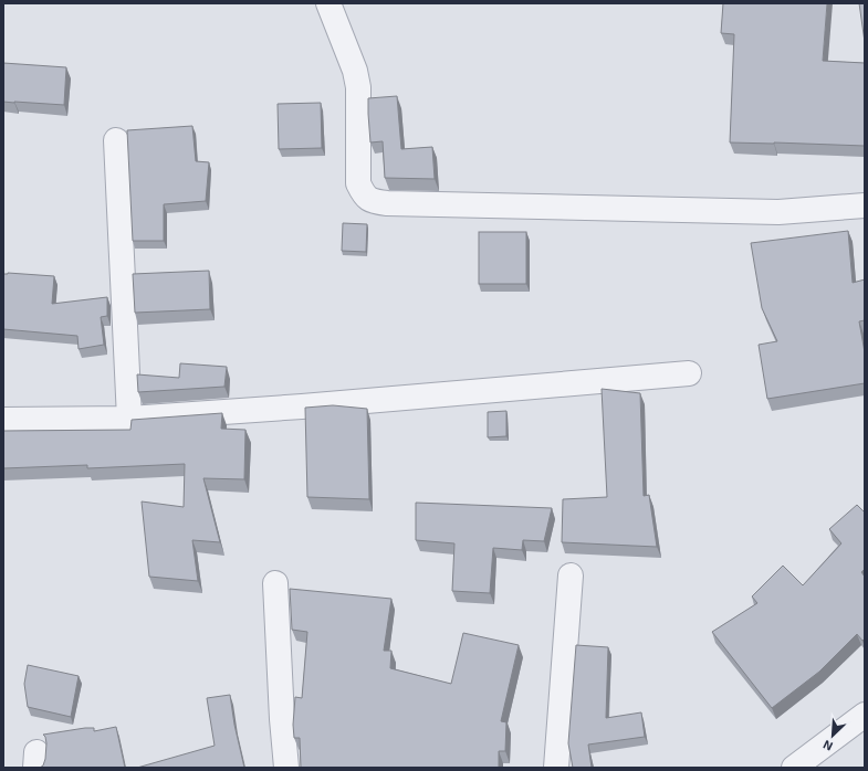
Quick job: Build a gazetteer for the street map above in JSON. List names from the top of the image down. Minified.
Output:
{"north":"bottom left"}
